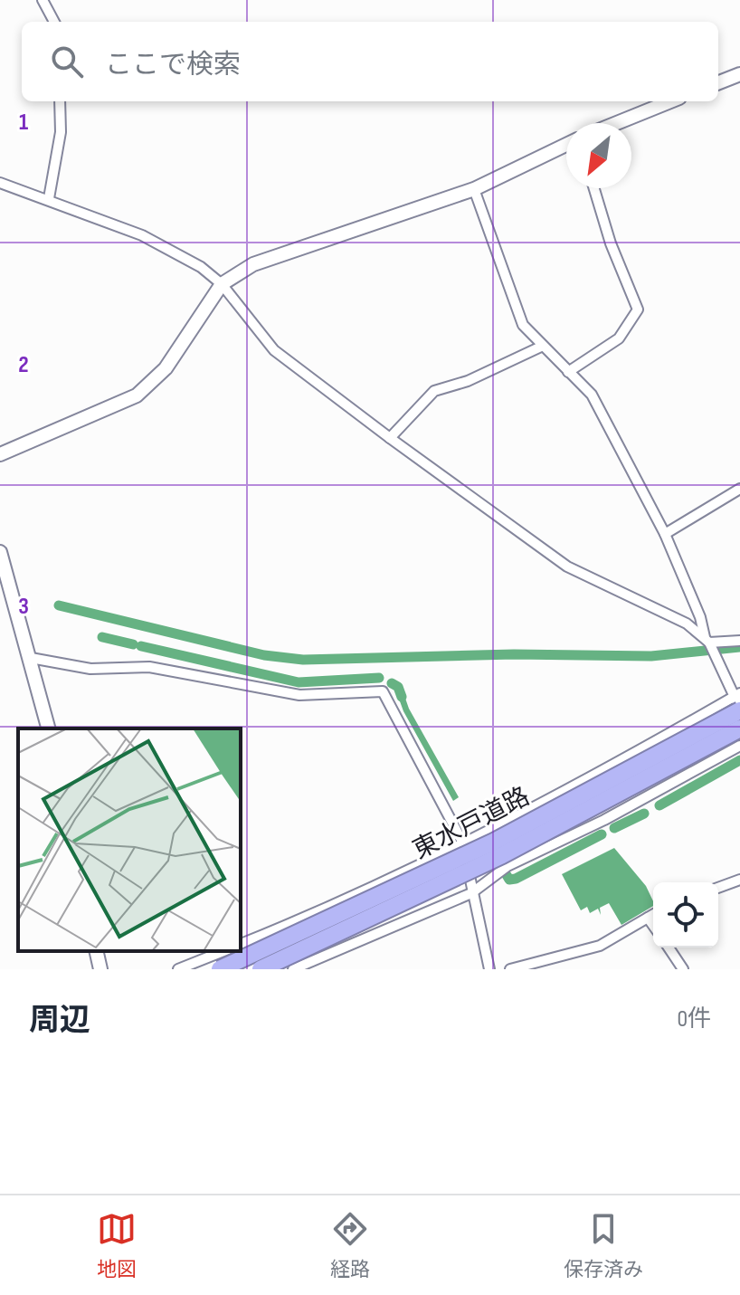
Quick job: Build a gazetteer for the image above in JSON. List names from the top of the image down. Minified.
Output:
{"streets":{"highway":["東水戸道路"]},"north":"bottom left","page":{"search":"ここで検索","heading":["周辺","0件"],"nav":["地図","経路","保存済み"]},"grid":{"rows":["1","2","3"]}}
